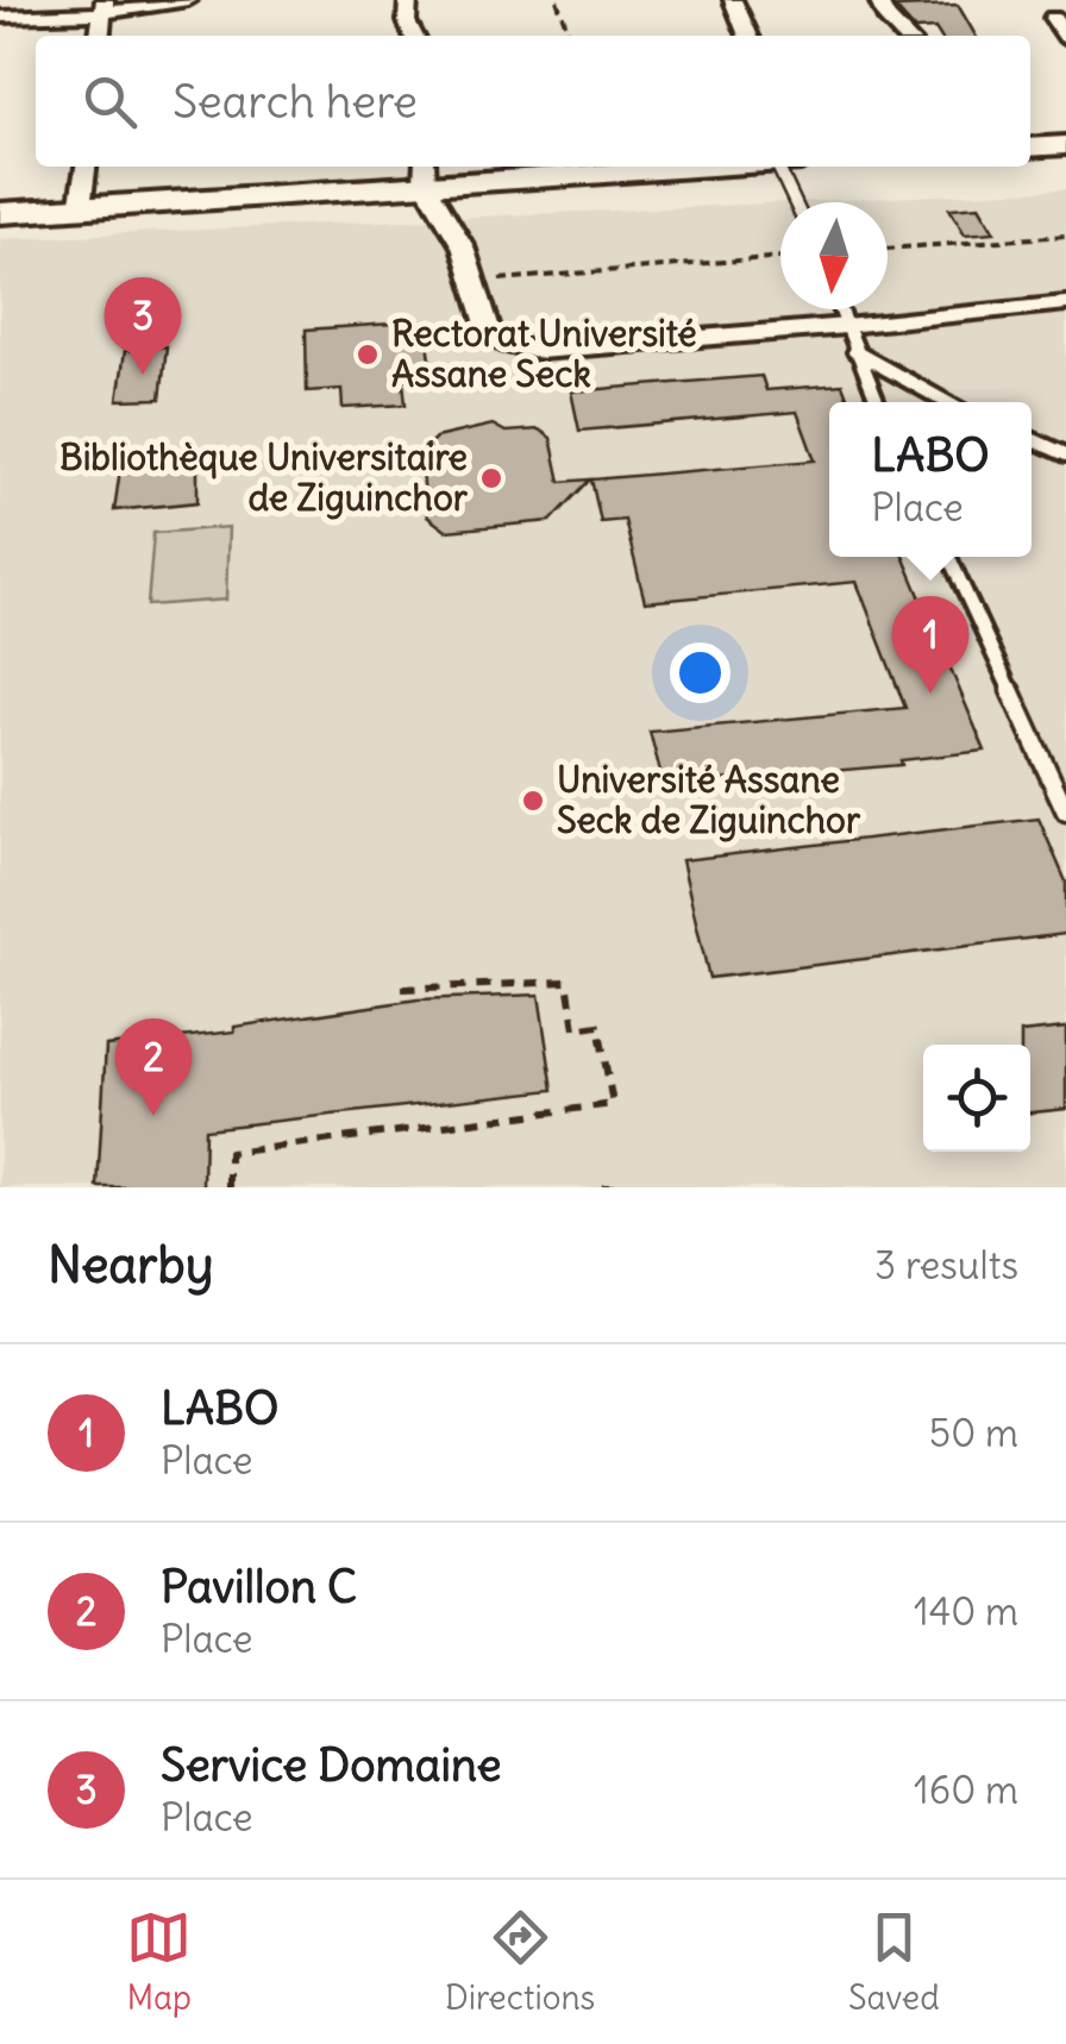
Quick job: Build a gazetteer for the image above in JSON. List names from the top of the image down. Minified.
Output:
{"places":["Rectorat Université Assane Seck","Bibliothèque Universitaire de Ziguinchor","Université Assane Seck de Ziguinchor"],"north":"bottom","page":{"search":"Search here","pins":["3","1","2"],"popup":["LABO","Place"],"heading":["Nearby","3 results"],"list":[{"mark":"1","name":"LABO","note":"Place","value":"50 m"},{"mark":"2","name":"Pavillon C","note":"Place","value":"140 m"},{"mark":"3","name":"Service Domaine","note":"Place","value":"160 m"}],"nav":["Map","Directions","Saved"]}}
